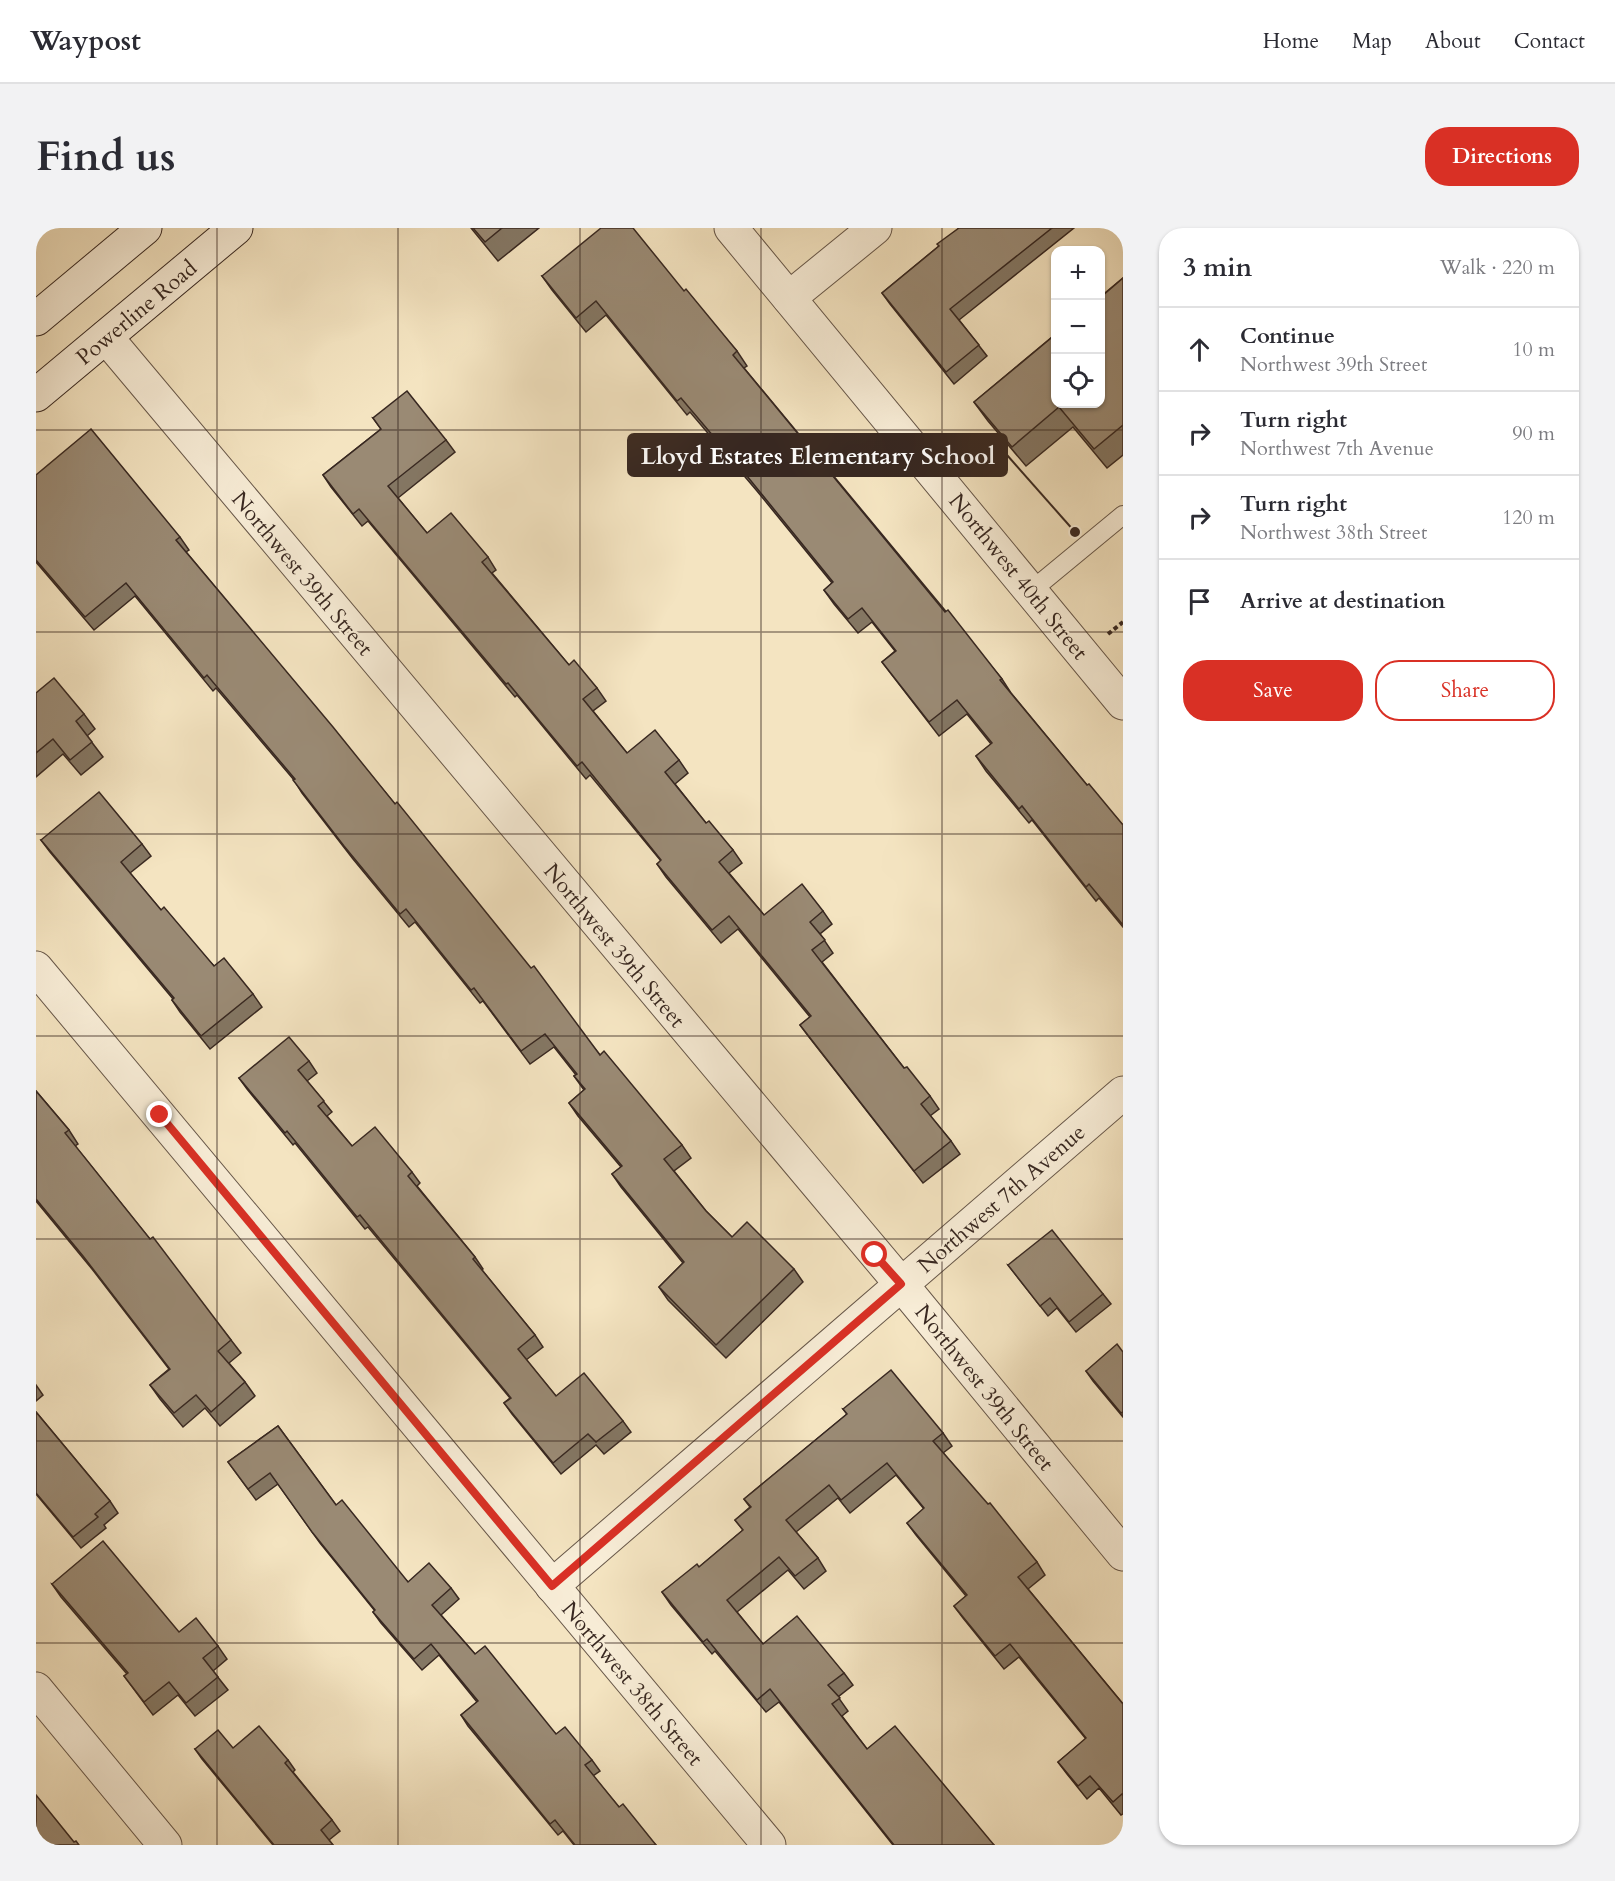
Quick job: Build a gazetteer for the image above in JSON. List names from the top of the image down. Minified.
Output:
{"streets":{"street":["Powerline Road","Northwest 39th Street","Northwest 40th Street","Northwest 7th Avenue","Northwest 38th Street"]},"crossings":[["Powerline Road","Northwest 39th Street"],["Northwest 39th Street","Northwest 7th Avenue"],["Northwest 7th Avenue","Northwest 38th Street"]],"places":["Lloyd Estates Elementary School"],"page":{"header":"Waypost","nav":["Home","Map","About","Contact"],"buttons":["Directions",["Save","Share"]],"title":"Find us","heading":["3 min","Walk · 220 m"],"map_buttons":["+","−"],"list":[["Continue","Northwest 39th Street","10 m"],["Turn right","Northwest 7th Avenue","90 m"],["Turn right","Northwest 38th Street","120 m"],"Arrive at destination"]}}
